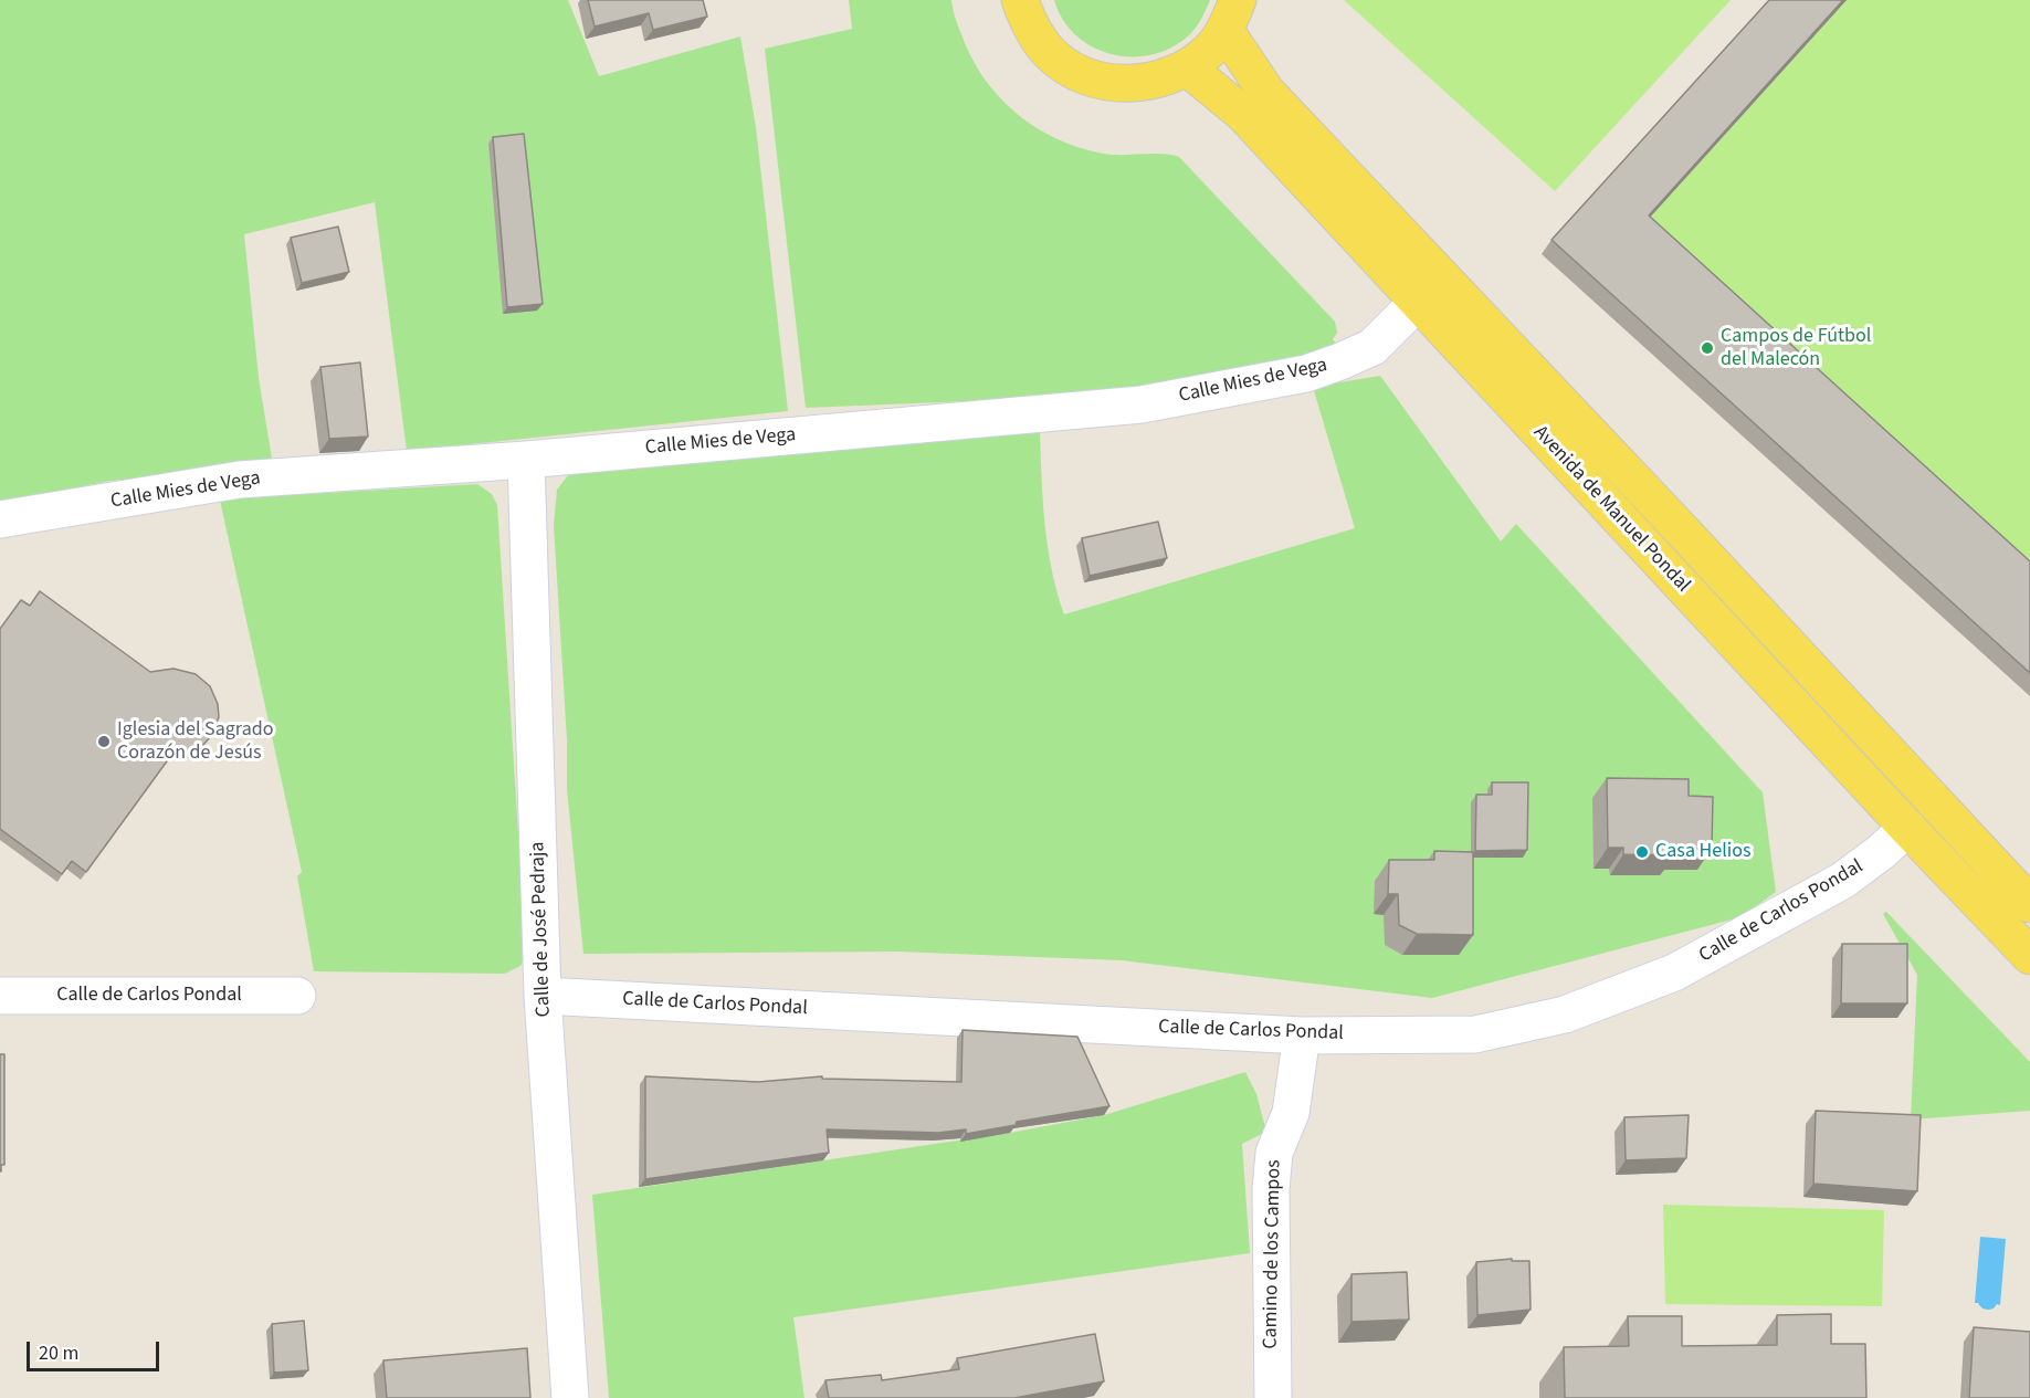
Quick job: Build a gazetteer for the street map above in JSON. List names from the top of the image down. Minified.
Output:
{"streets":{"main road":["Avenida de Manuel Pondal"],"street":["Calle Mies de Vega","Calle de Carlos Pondal","Calle de José Pedraja","Camino de los Campos"]},"crossings":[["Calle Mies de Vega","Avenida de Manuel Pondal"],["Calle Mies de Vega","Calle de José Pedraja"],["Avenida de Manuel Pondal","Calle de Carlos Pondal"],["Calle de Carlos Pondal","Calle de José Pedraja"],["Calle de Carlos Pondal","Camino de los Campos"]],"places":["Campos de Fútbol del Malecón","Iglesia del Sagrado Corazón de Jesús","Casa Helios"],"scale_bar":"20 m"}
